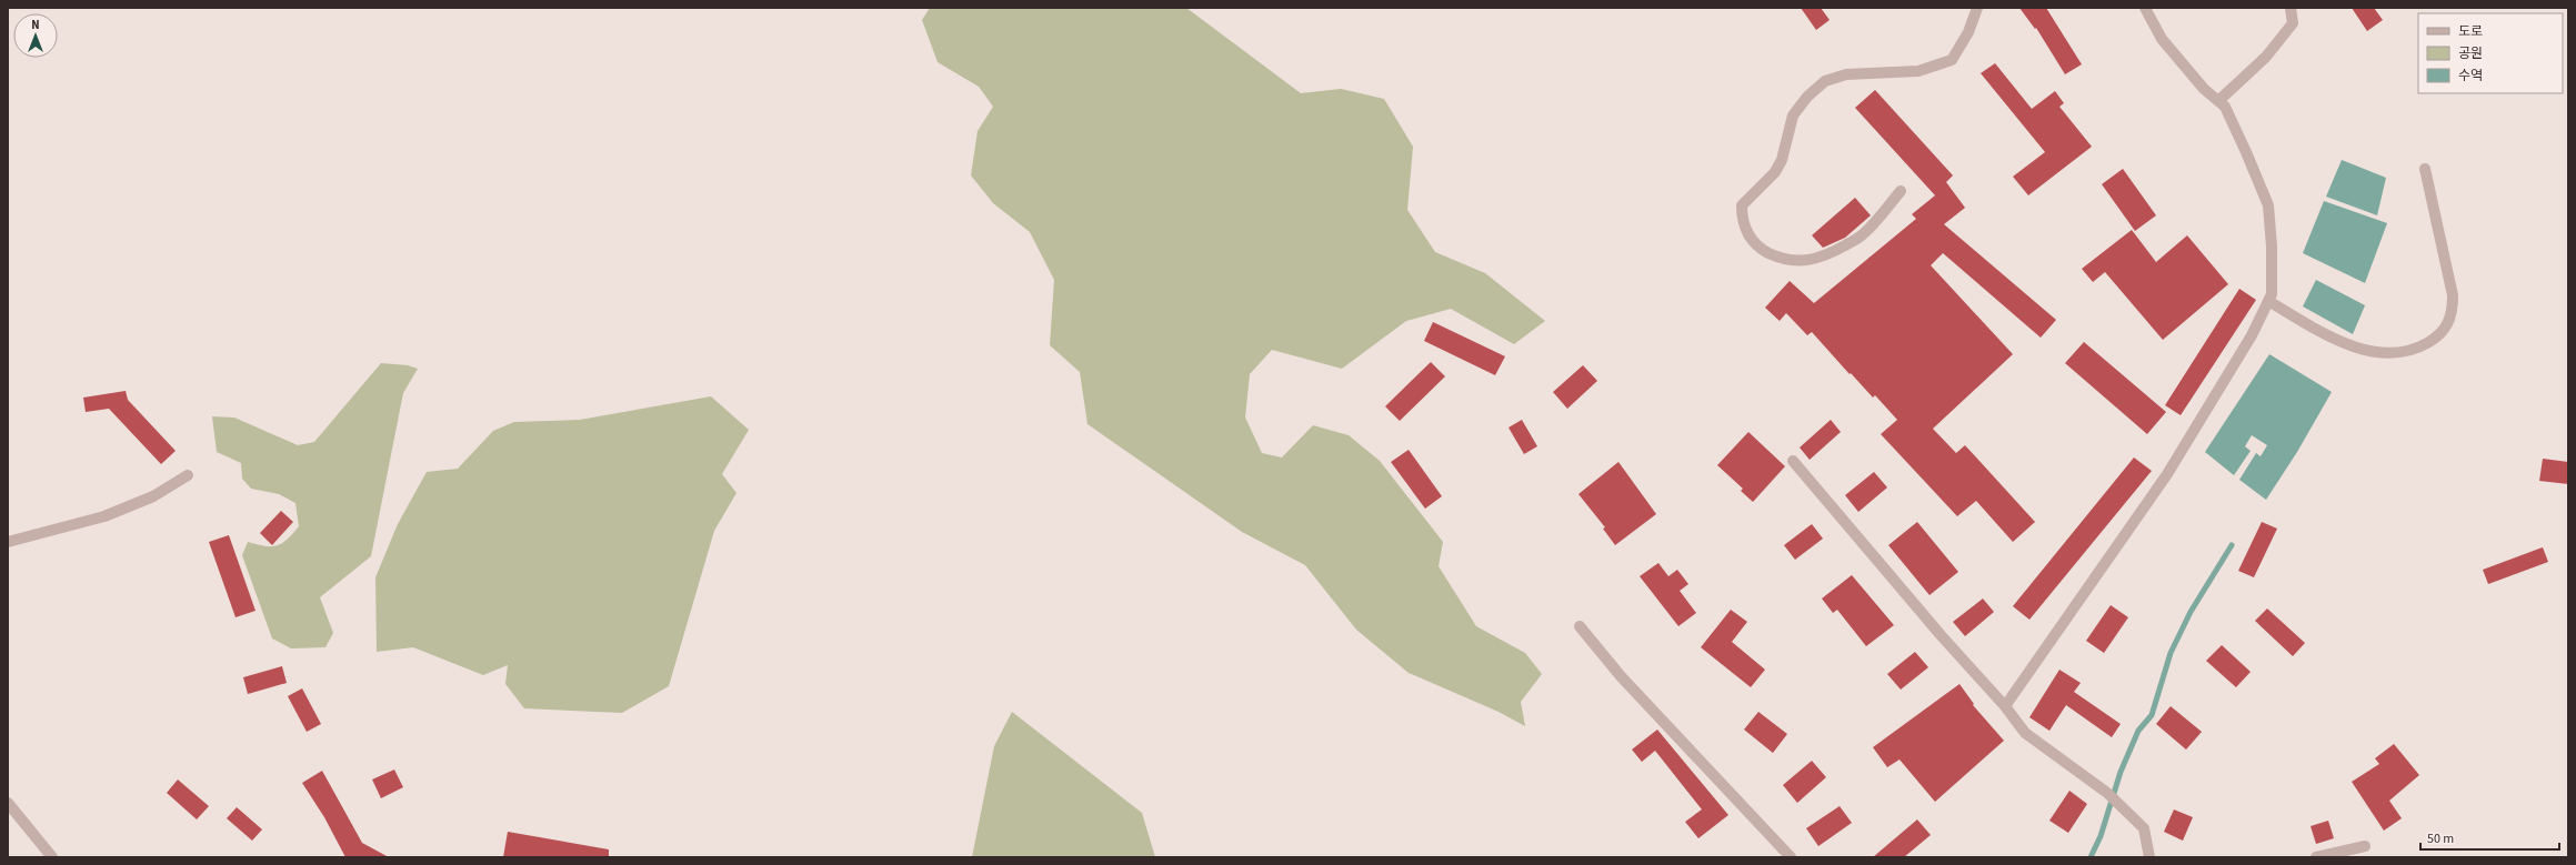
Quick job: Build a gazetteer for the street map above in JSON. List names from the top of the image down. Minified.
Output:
{"legend":["도로","공원","수역"],"scale_bar":"50 m","north":"top"}
